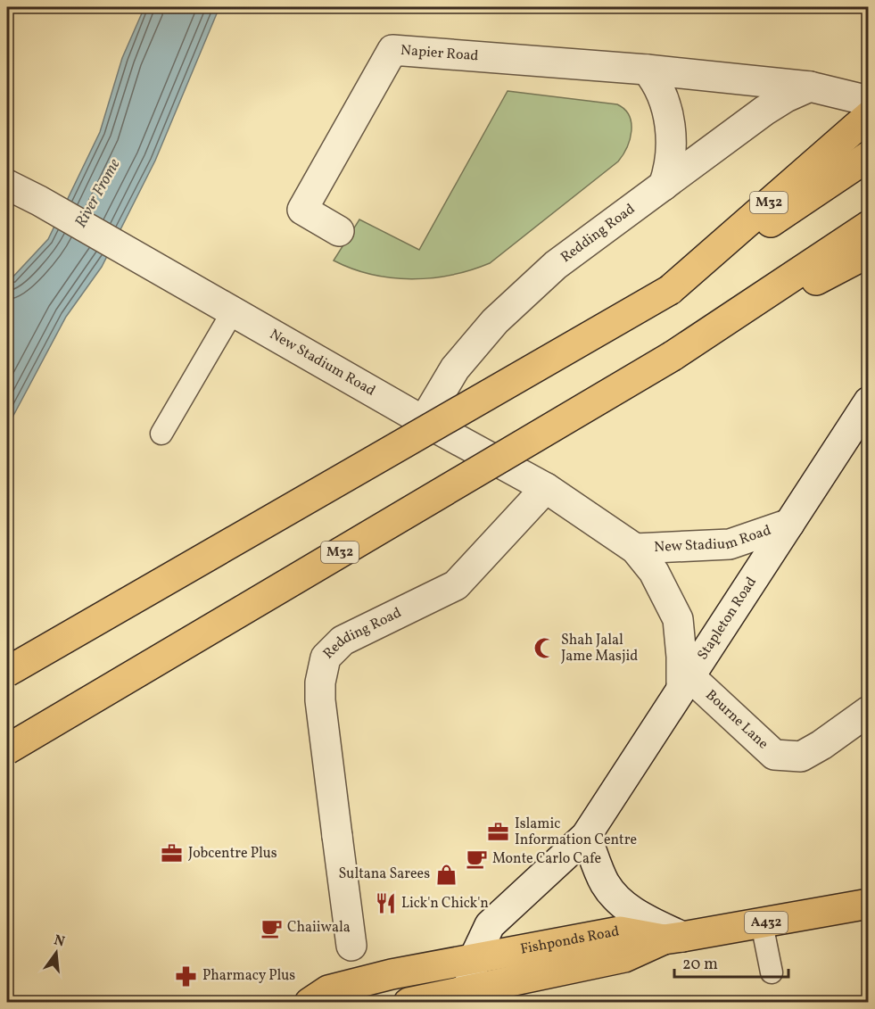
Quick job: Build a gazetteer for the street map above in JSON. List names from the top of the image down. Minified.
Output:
{"streets":{"main road":["M32","A432","Fishponds Road"],"street":["Napier Road","Redding Road","New Stadium Road","Stapleton Road","Bourne Lane"]},"crossings":[["Napier Road","Redding Road"],["Redding Road","New Stadium Road"],["New Stadium Road","Stapleton Road"],["New Stadium Road","Bourne Lane"],["Stapleton Road","Bourne Lane"],["Stapleton Road","A432"],["Stapleton Road","Fishponds Road"],["A432","Fishponds Road"]],"water":["River Frome"],"places":{"mosque":["Shah Jalal Jame Masjid"],"office":["Islamic Information Centre","Jobcentre Plus"],"cafe":["Monte Carlo Cafe","Chaiiwala"],"shop":["Sultana Sarees"],"restaurant":["Lick'n Chick'n"],"pharmacy":["Pharmacy Plus"]},"scale_bar":"20 m","north":"top"}
